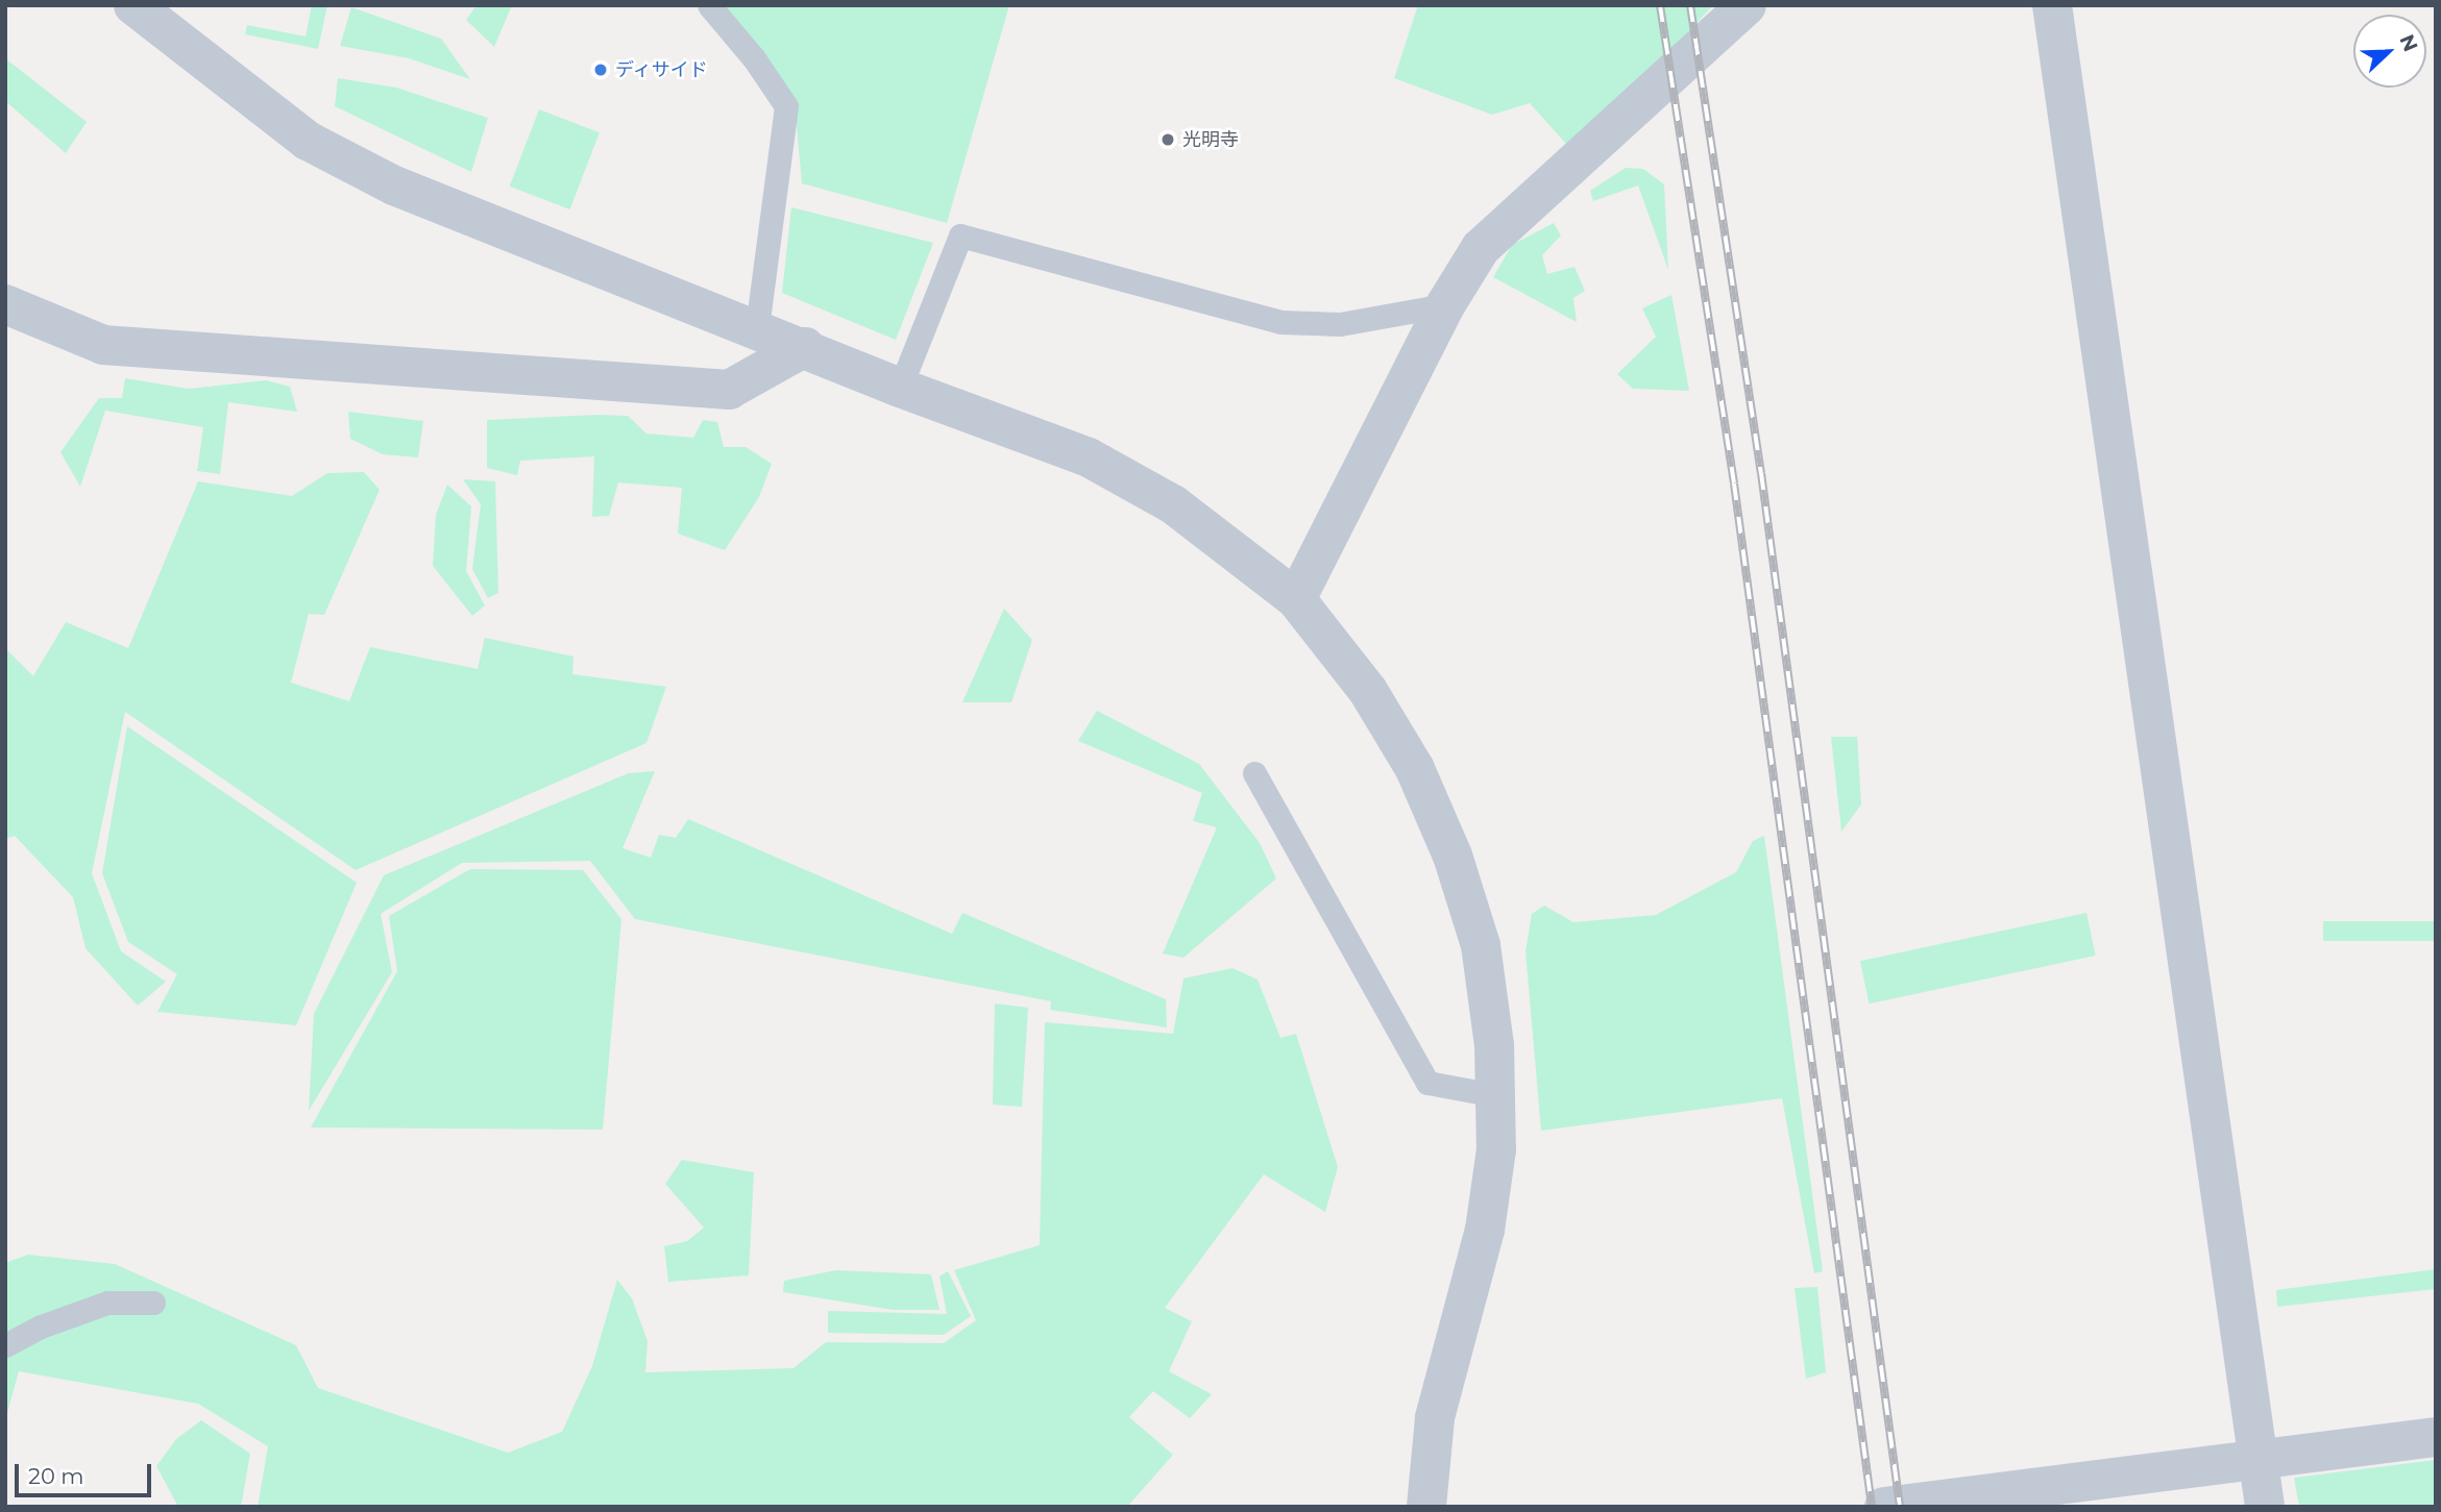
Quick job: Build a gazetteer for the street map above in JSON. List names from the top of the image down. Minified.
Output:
{"places":["ディサイド","光明寺"],"scale_bar":"20 m","north":"top right"}
